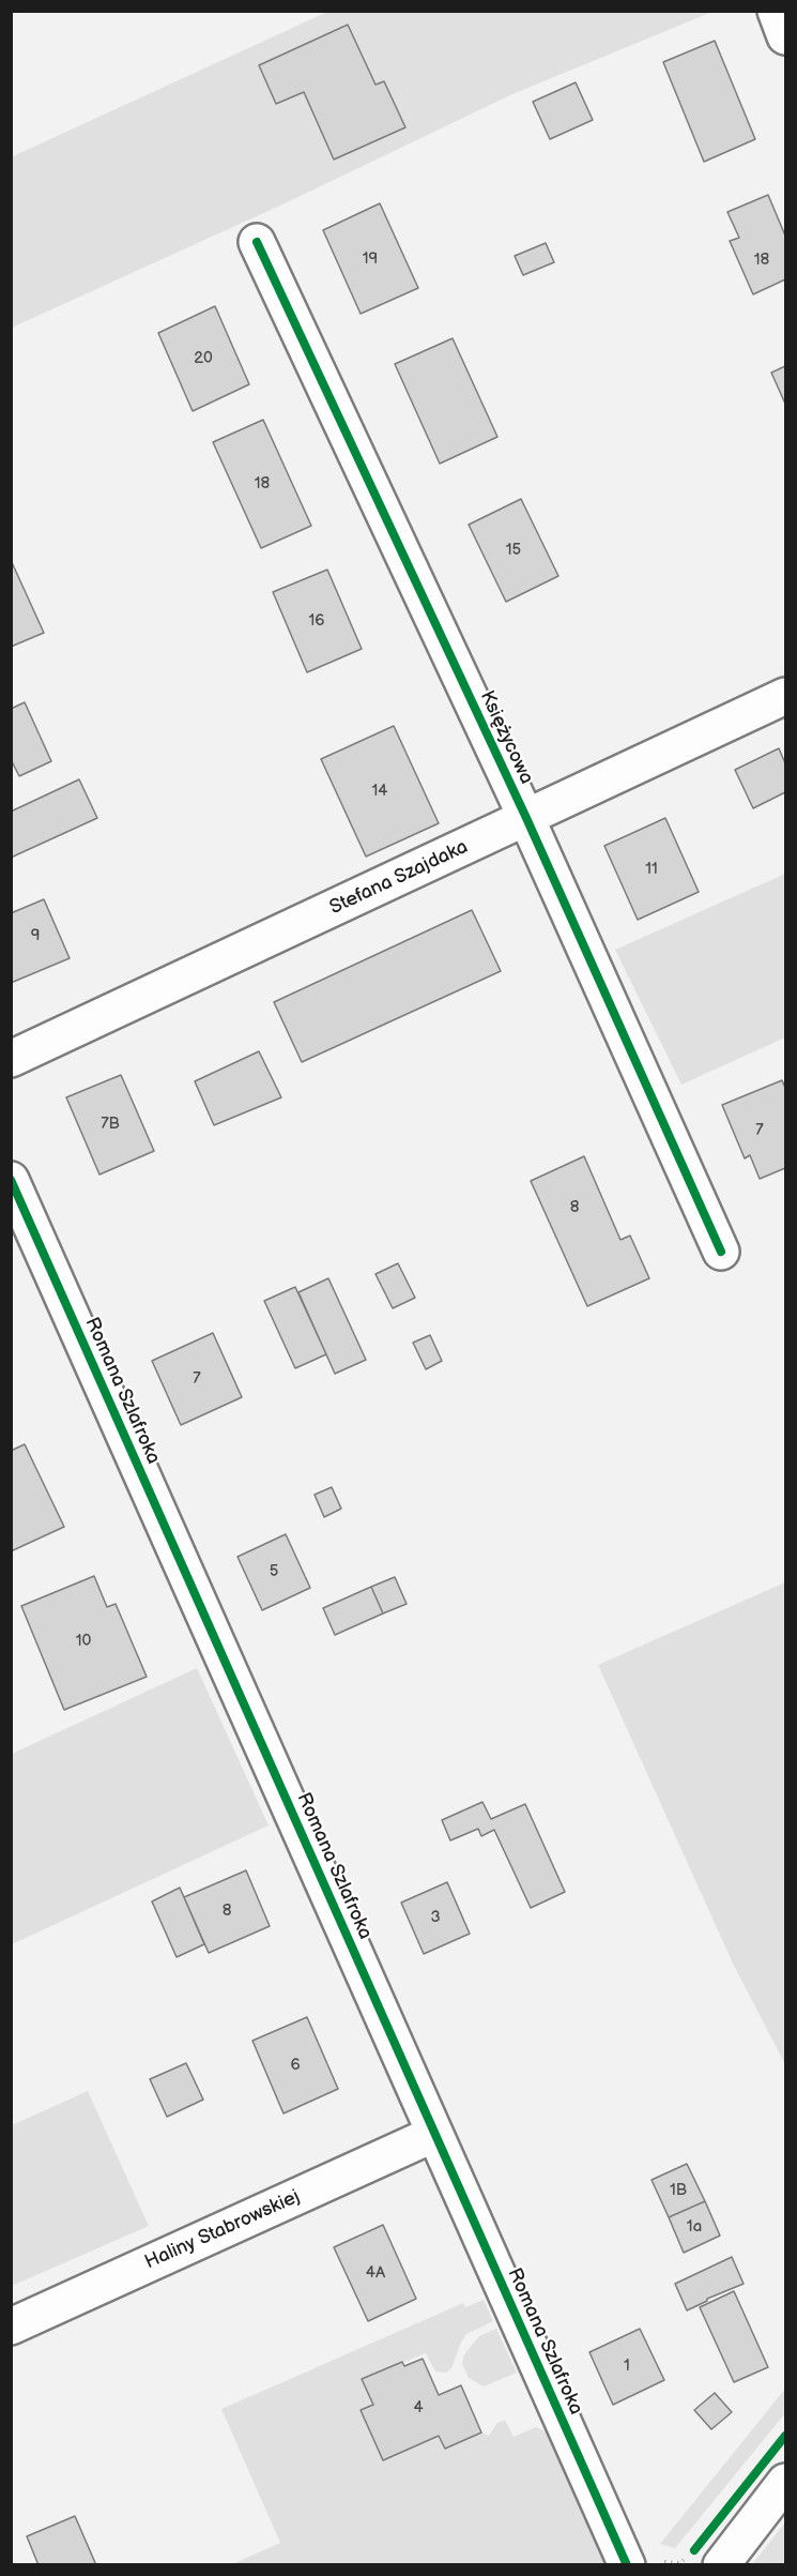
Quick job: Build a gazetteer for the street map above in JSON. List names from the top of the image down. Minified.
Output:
{"streets":{"street":["Księżycowa","Stefana Szajdaka","Romana Szlafroka","Haliny Stabrowskiej"]},"crossings":[["Księżycowa","Stefana Szajdaka"],["Romana Szlafroka","Haliny Stabrowskiej"]],"house_numbers":["19","18","20","18","15","16","14","11","9","7B","7","8","7","5","10","8","3","6","1B","1a","4A","1","4"]}
